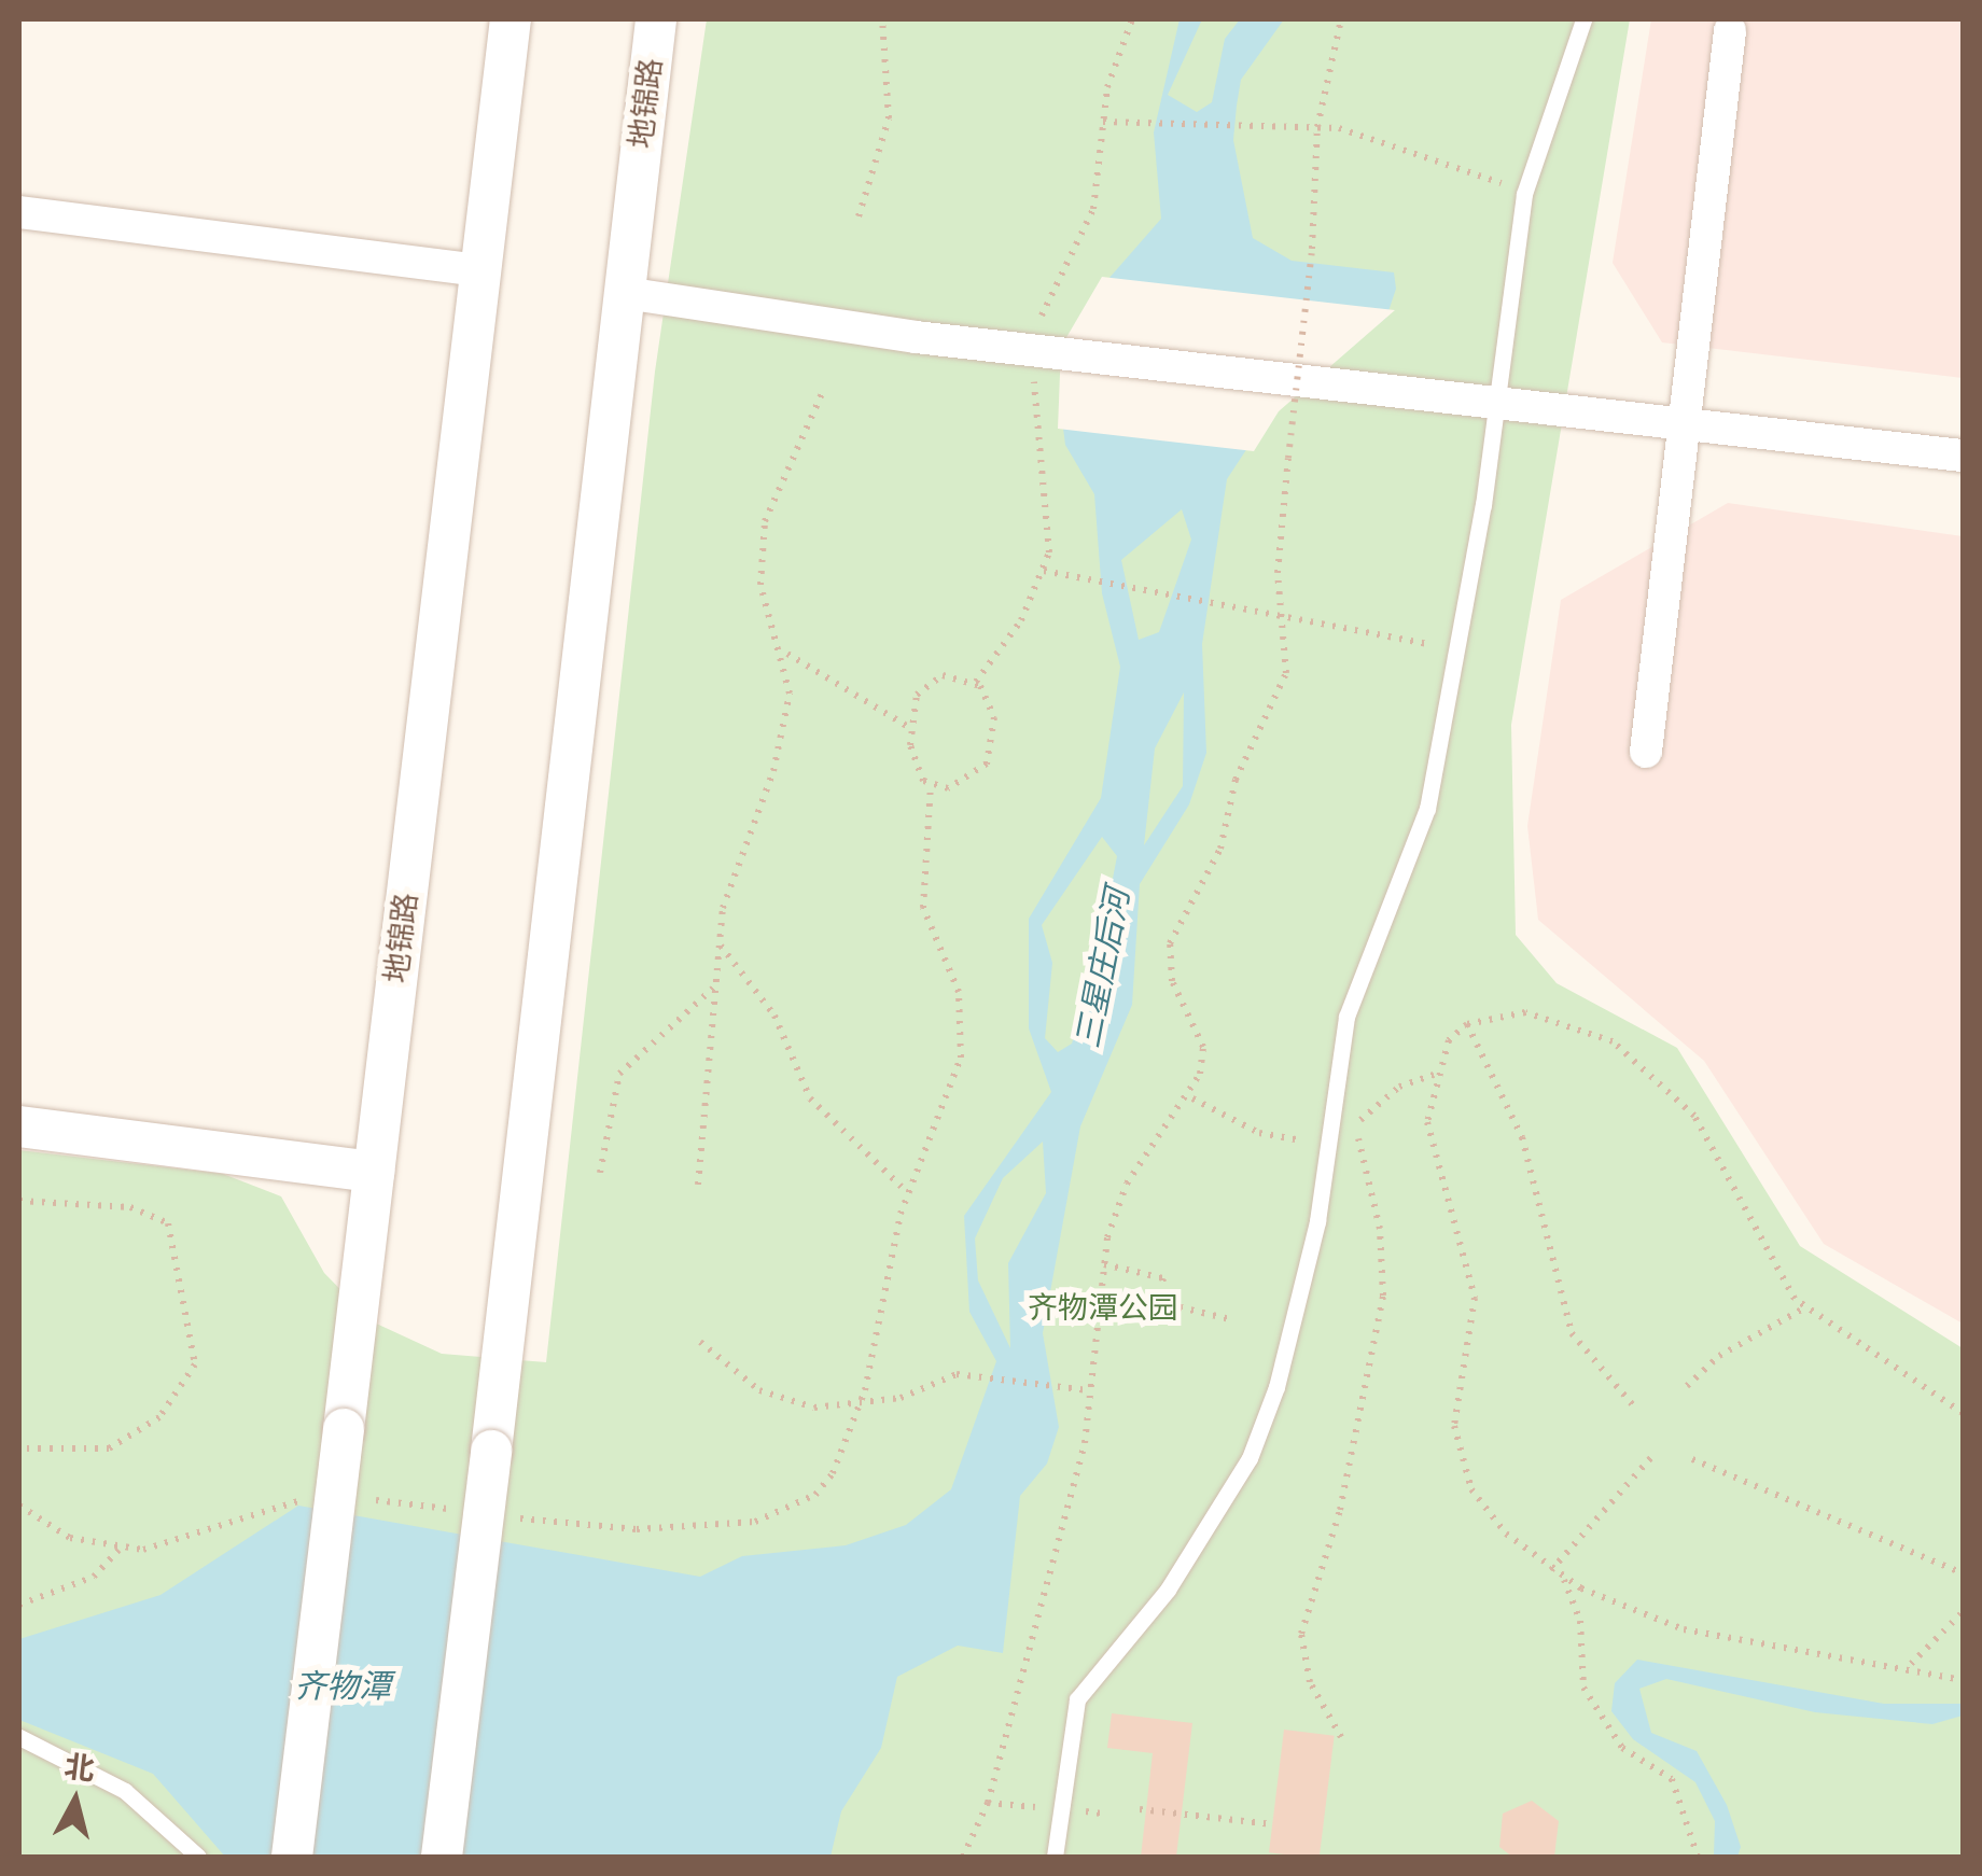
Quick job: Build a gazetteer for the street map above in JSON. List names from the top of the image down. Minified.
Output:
{"streets":{"street":["地锦路"]},"water":["三星庄后河","齐物潭"],"parks":["齐物潭公园"],"north":"top"}
